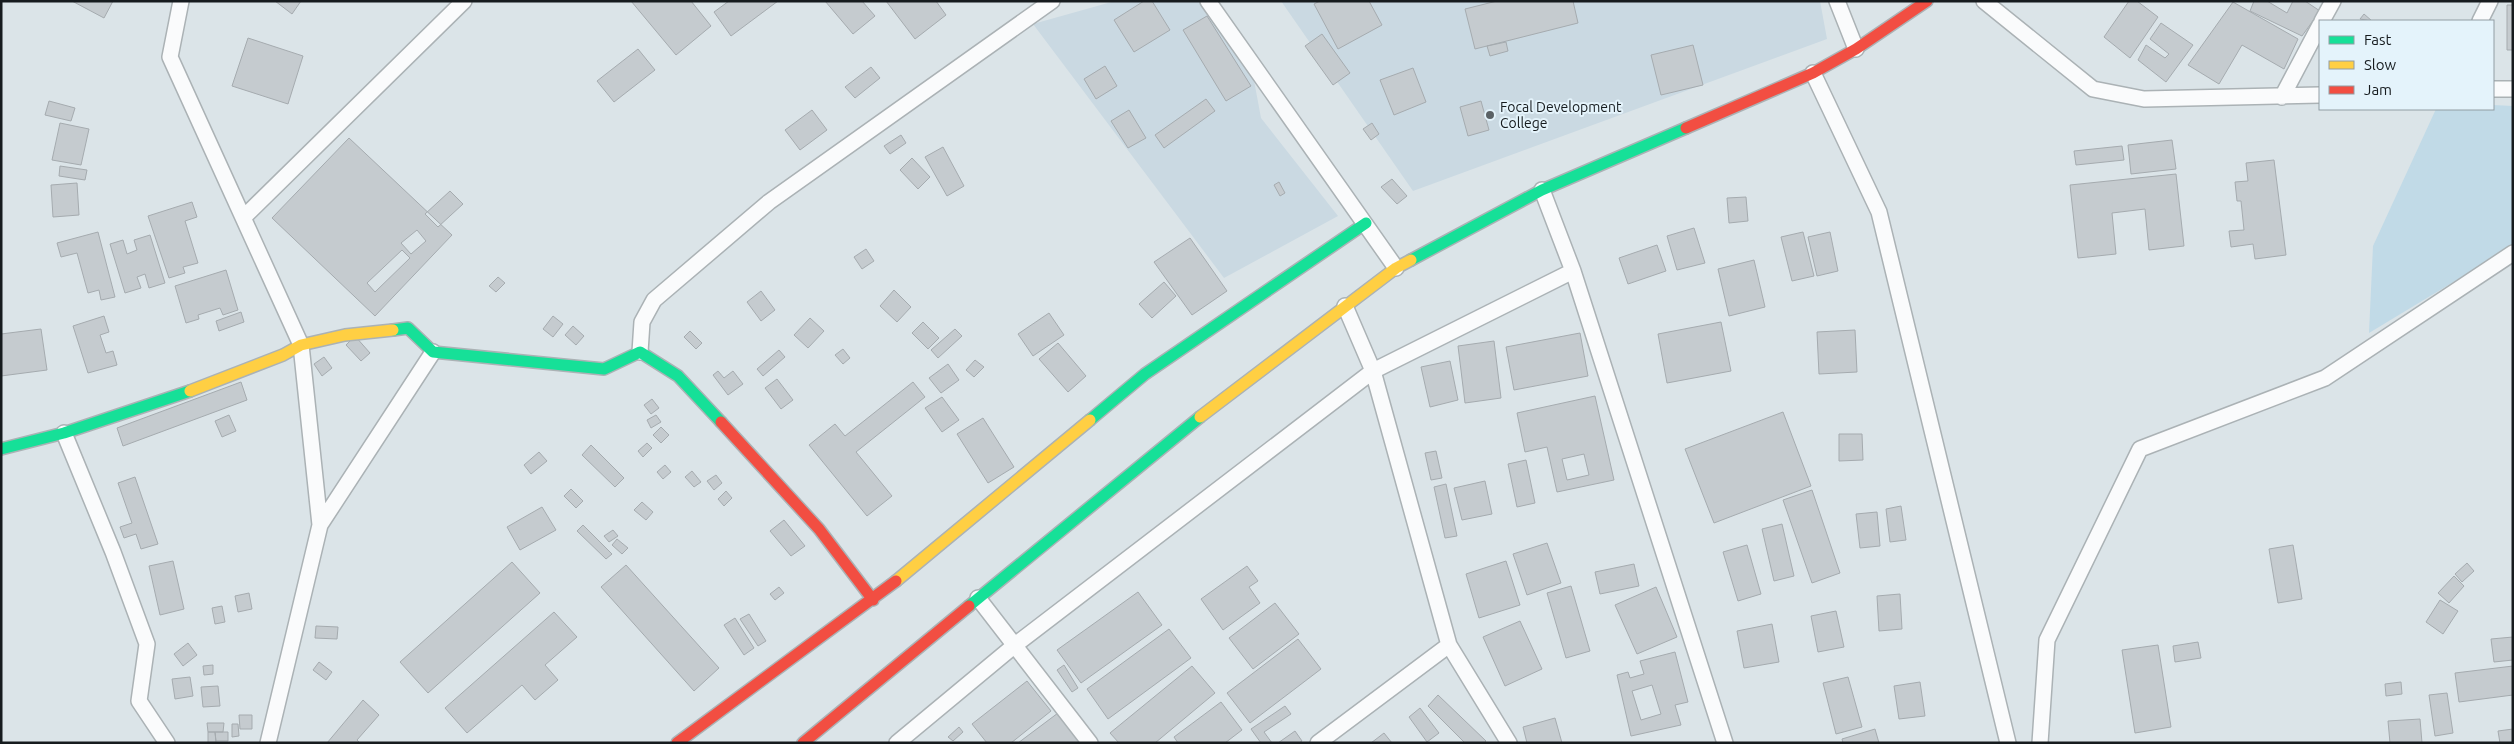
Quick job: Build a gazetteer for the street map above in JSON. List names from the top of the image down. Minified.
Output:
{"places":["Focal Development College"],"legend":["Fast","Slow","Jam"]}
